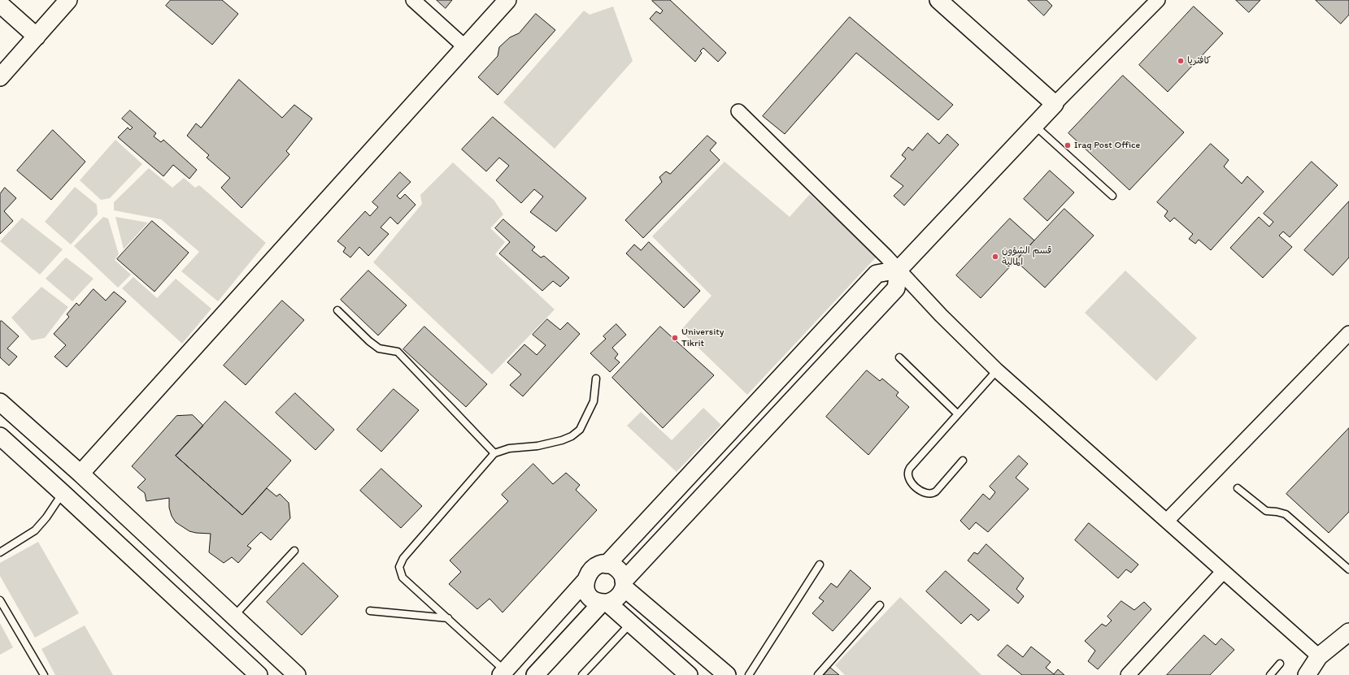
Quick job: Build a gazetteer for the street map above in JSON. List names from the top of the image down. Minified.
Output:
{"places":["كافتريا","Iraq Post Office","قسم الشؤون المالية","University Tikrit"]}
